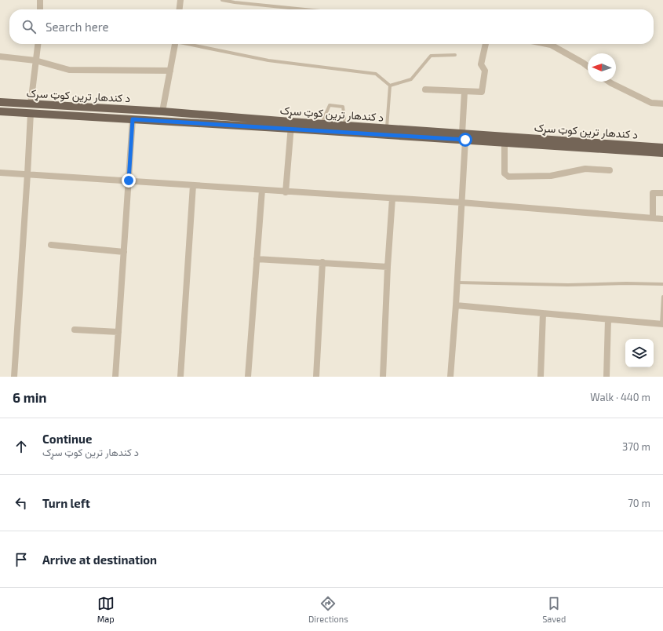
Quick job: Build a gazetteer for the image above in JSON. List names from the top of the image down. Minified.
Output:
{"streets":{"main road":["د کندهار ترين کوټ سړک"]},"north":"left","page":{"search":"Search here","heading":["6 min","Walk · 440 m"],"list":[["Continue","د کندهار ترين کوټ سړک","370 m"],["Turn left","70 m"],"Arrive at destination"],"nav":["Map","Directions","Saved"]}}
